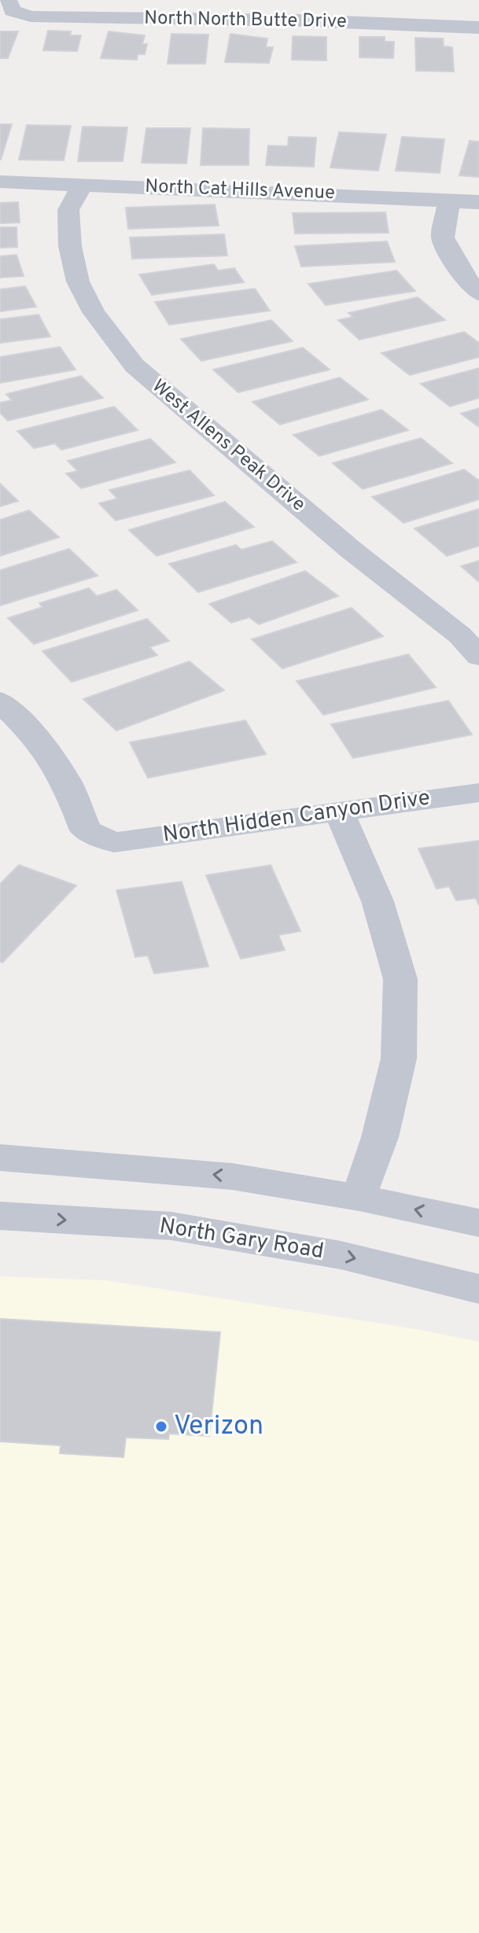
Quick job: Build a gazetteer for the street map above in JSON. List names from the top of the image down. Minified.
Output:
{"streets":{"street":["North North Butte Drive","North Cat Hills Avenue","West Allens Peak Drive","North Hidden Canyon Drive","North Gary Road"]},"crossings":[["North Cat Hills Avenue","West Allens Peak Drive"]],"places":["Verizon"]}
